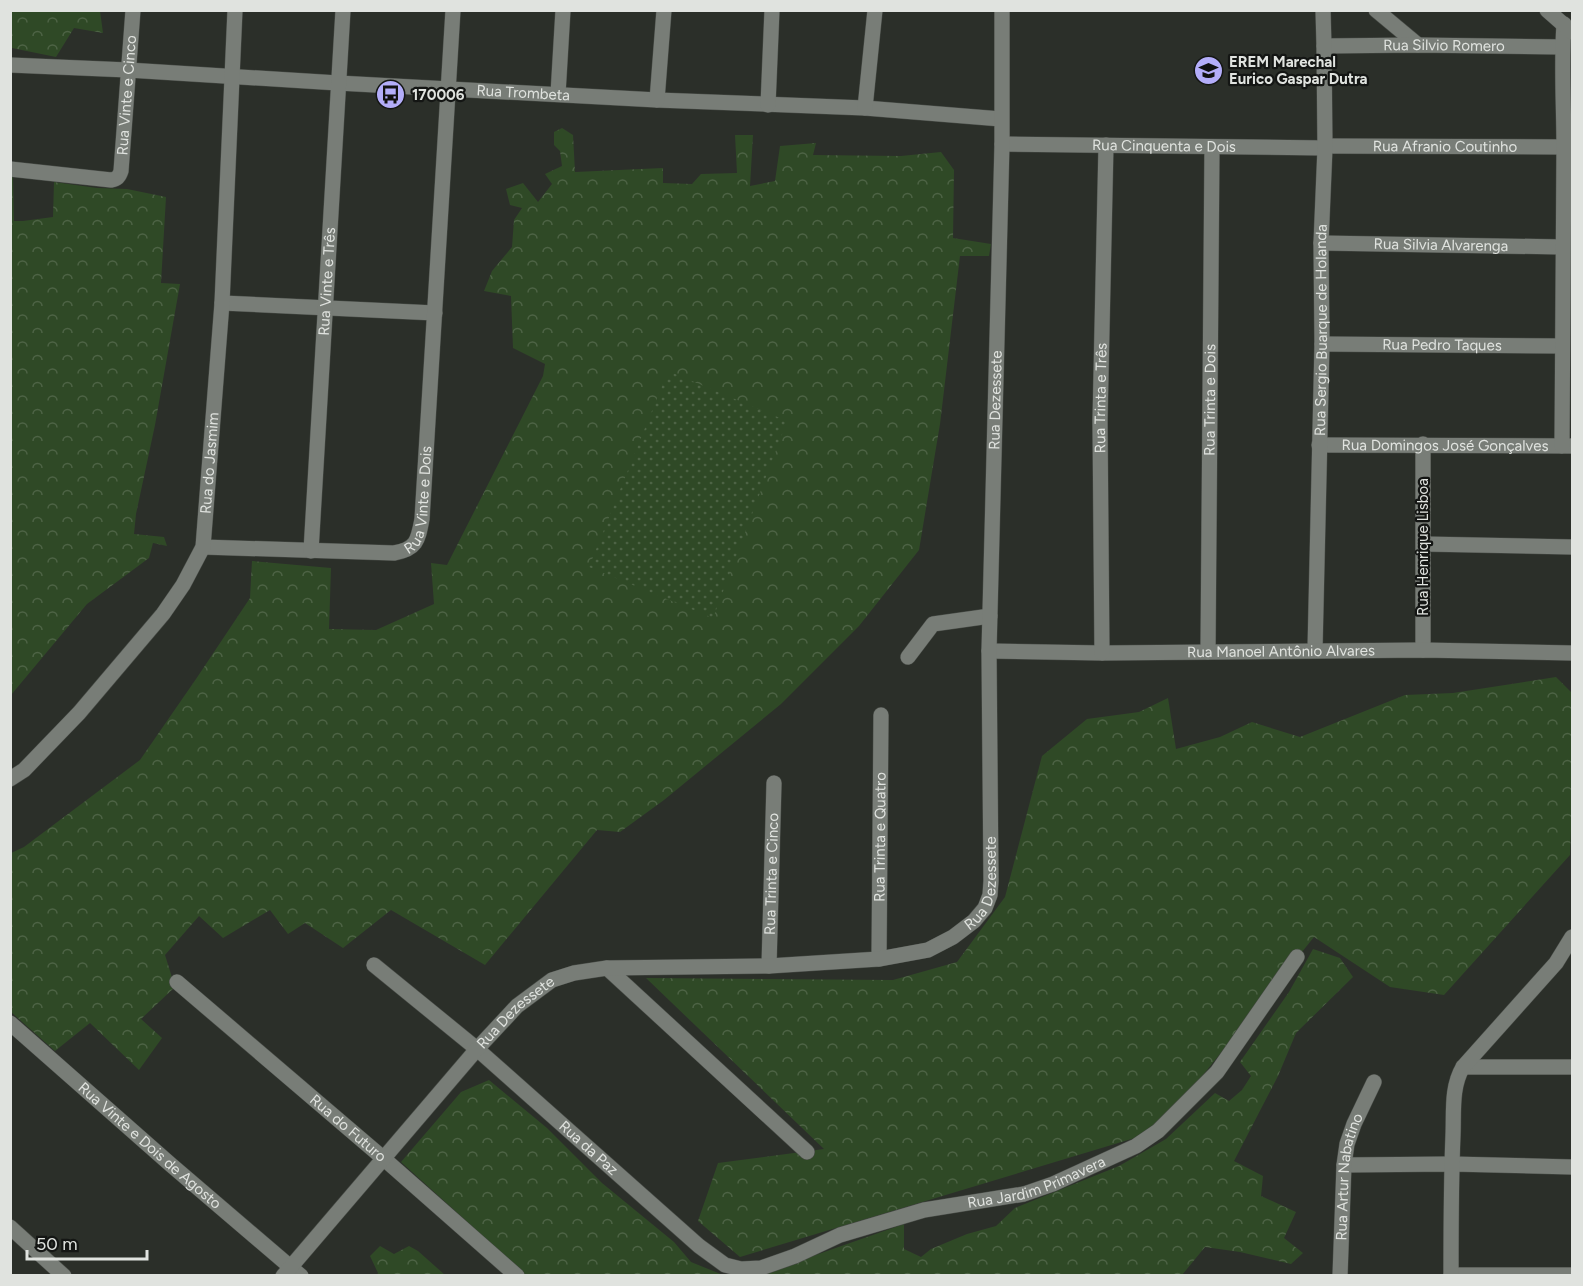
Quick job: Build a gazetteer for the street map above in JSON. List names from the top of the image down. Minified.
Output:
{"streets":{"street":["Rua Silvio Romero","Rua Trombeta","Rua Vinte e Cinco","Rua Cinquenta e Dois","Rua Afranio Coutinho","Rua Silvia Alvarenga","Rua Vinte e Três","Rua Sergio Buarque de Holanda","Rua Pedro Taques","Rua Dezessete","Rua Trinta e Três","Rua Trinta e Dois","Rua Domingos José Gonçalves","Rua do Jasmim","Rua Vinte e Dois","Rua Henrique Lisboa","Rua Manoel Antônio Alvares","Rua Trinta e Quatro","Rua Trinta e Cinco","Rua do Futuro","Rua Vinte e Dois de Agosto","Rua da Paz","Rua Artur Nabatino","Rua Jardim Primavera"]},"crossings":[["Rua Silvio Romero","Rua Sergio Buarque de Holanda"],["Rua Trombeta","Rua Vinte e Cinco"],["Rua Trombeta","Rua Vinte e Três"],["Rua Trombeta","Rua Dezessete"],["Rua Trombeta","Rua do Jasmim"],["Rua Trombeta","Rua Vinte e Dois"],["Rua Cinquenta e Dois","Rua Afranio Coutinho"],["Rua Cinquenta e Dois","Rua Sergio Buarque de Holanda"],["Rua Cinquenta e Dois","Rua Dezessete"],["Rua Cinquenta e Dois","Rua Trinta e Três"],["Rua Cinquenta e Dois","Rua Trinta e Dois"],["Rua Afranio Coutinho","Rua Sergio Buarque de Holanda"],["Rua Silvia Alvarenga","Rua Sergio Buarque de Holanda"],["Rua Vinte e Três","Rua Vinte e Dois"],["Rua Sergio Buarque de Holanda","Rua Pedro Taques"],["Rua Sergio Buarque de Holanda","Rua Domingos José Gonçalves"],["Rua Sergio Buarque de Holanda","Rua Manoel Antônio Alvares"],["Rua Dezessete","Rua Manoel Antônio Alvares"],["Rua Dezessete","Rua Trinta e Quatro"],["Rua Dezessete","Rua Trinta e Cinco"],["Rua Dezessete","Rua do Futuro"],["Rua Dezessete","Rua Vinte e Dois de Agosto"],["Rua Dezessete","Rua da Paz"],["Rua Trinta e Três","Rua Manoel Antônio Alvares"],["Rua Trinta e Dois","Rua Manoel Antônio Alvares"],["Rua Domingos José Gonçalves","Rua Henrique Lisboa"],["Rua do Jasmim","Rua Vinte e Dois"],["Rua Henrique Lisboa","Rua Manoel Antônio Alvares"],["Rua da Paz","Rua Jardim Primavera"]],"places":{"school or university":["EREM Marechal Eurico Gaspar Dutra"],"bus stop":["170006"]},"scale_bar":"50 m"}
